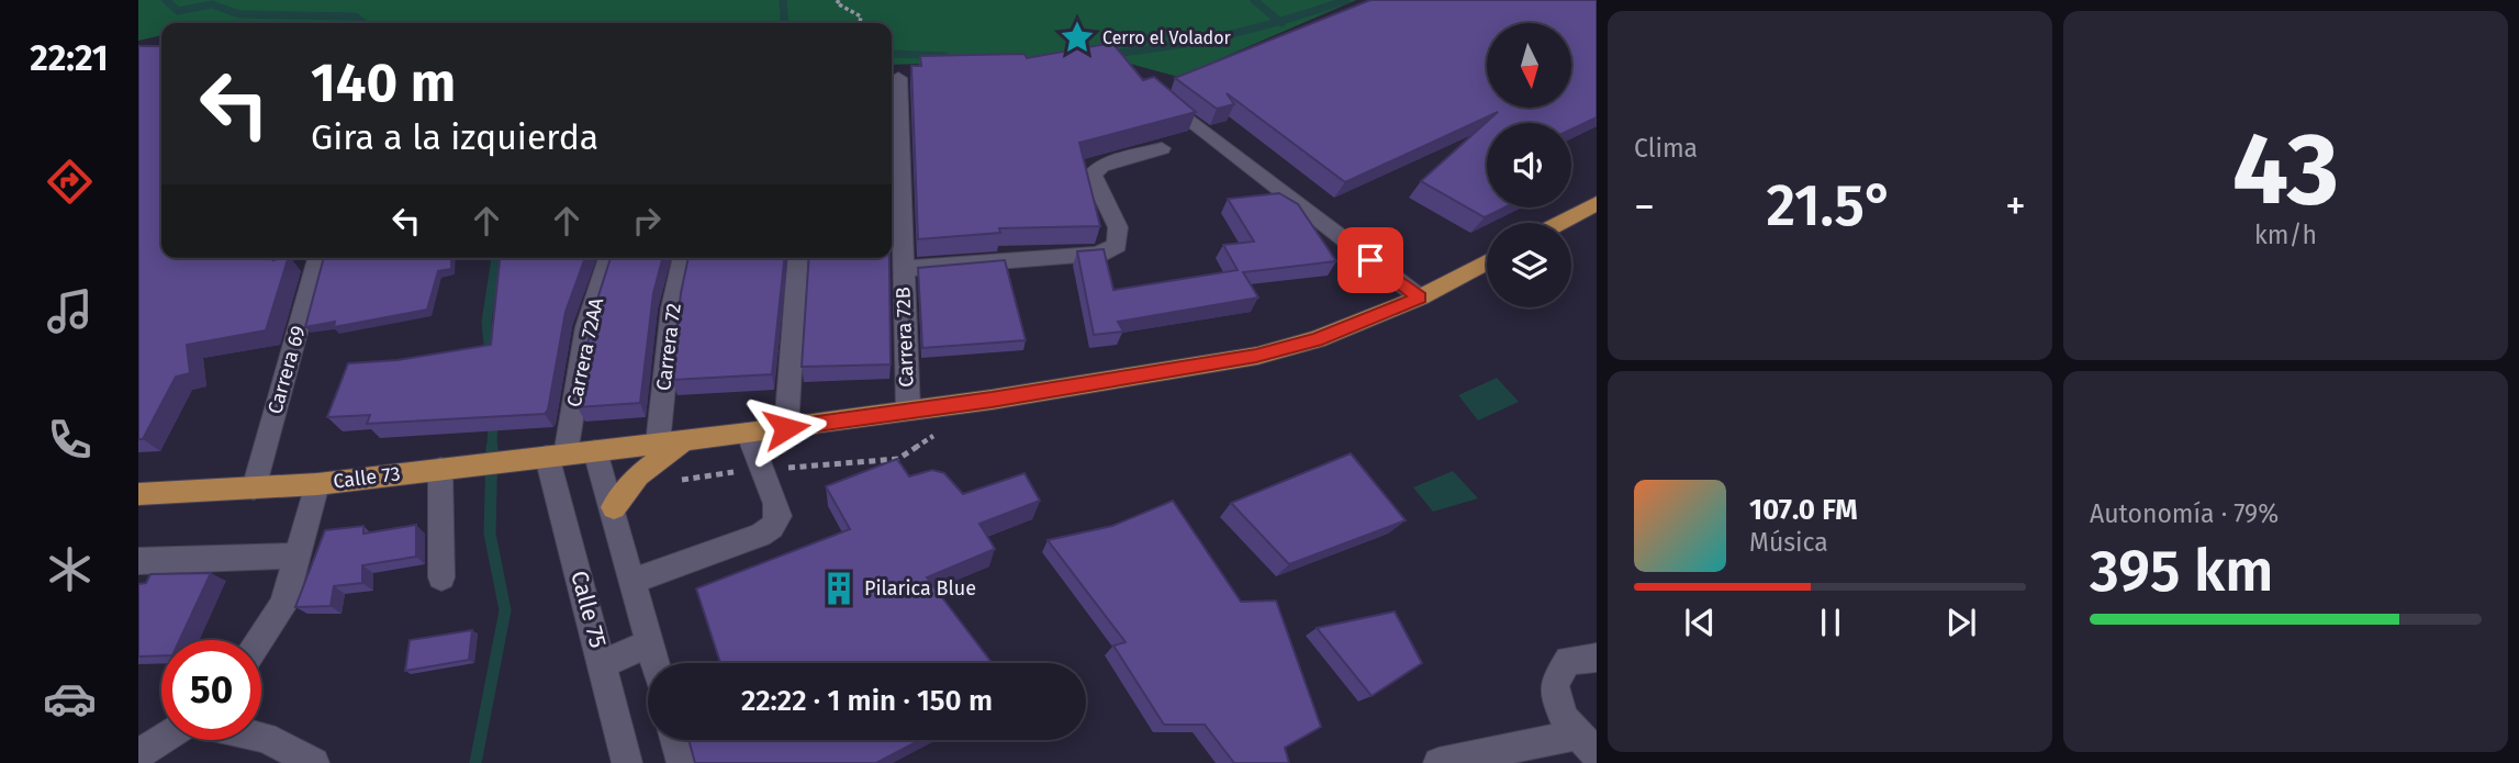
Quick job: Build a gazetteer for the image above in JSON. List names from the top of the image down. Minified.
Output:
{"streets":{"main road":["Calle 73"],"street":["Carrera 72B","Carrera 72","Carrera 72AA","Carrera 69","Calle 75"]},"crossings":[["Carrera 72","Calle 73"],["Carrera 72AA","Calle 73"],["Carrera 72AA","Calle 75"],["Carrera 69","Calle 73"],["Calle 73","Calle 75"]],"places":{"place":["Cerro el Volador"],"building":["Pilarica Blue"]},"north":"bottom","page":{"tabs":"22:21","tile":["Clima",["43","km/h"],["Autonomía · 79%","395 km"]],"turn":["140 m","Gira a la izquierda"],"heat":["−","21.5°","+"],"song":["107.0 FM","Música"],"limit":"50","trip":"22:22 · 1 min · 150 m"}}
